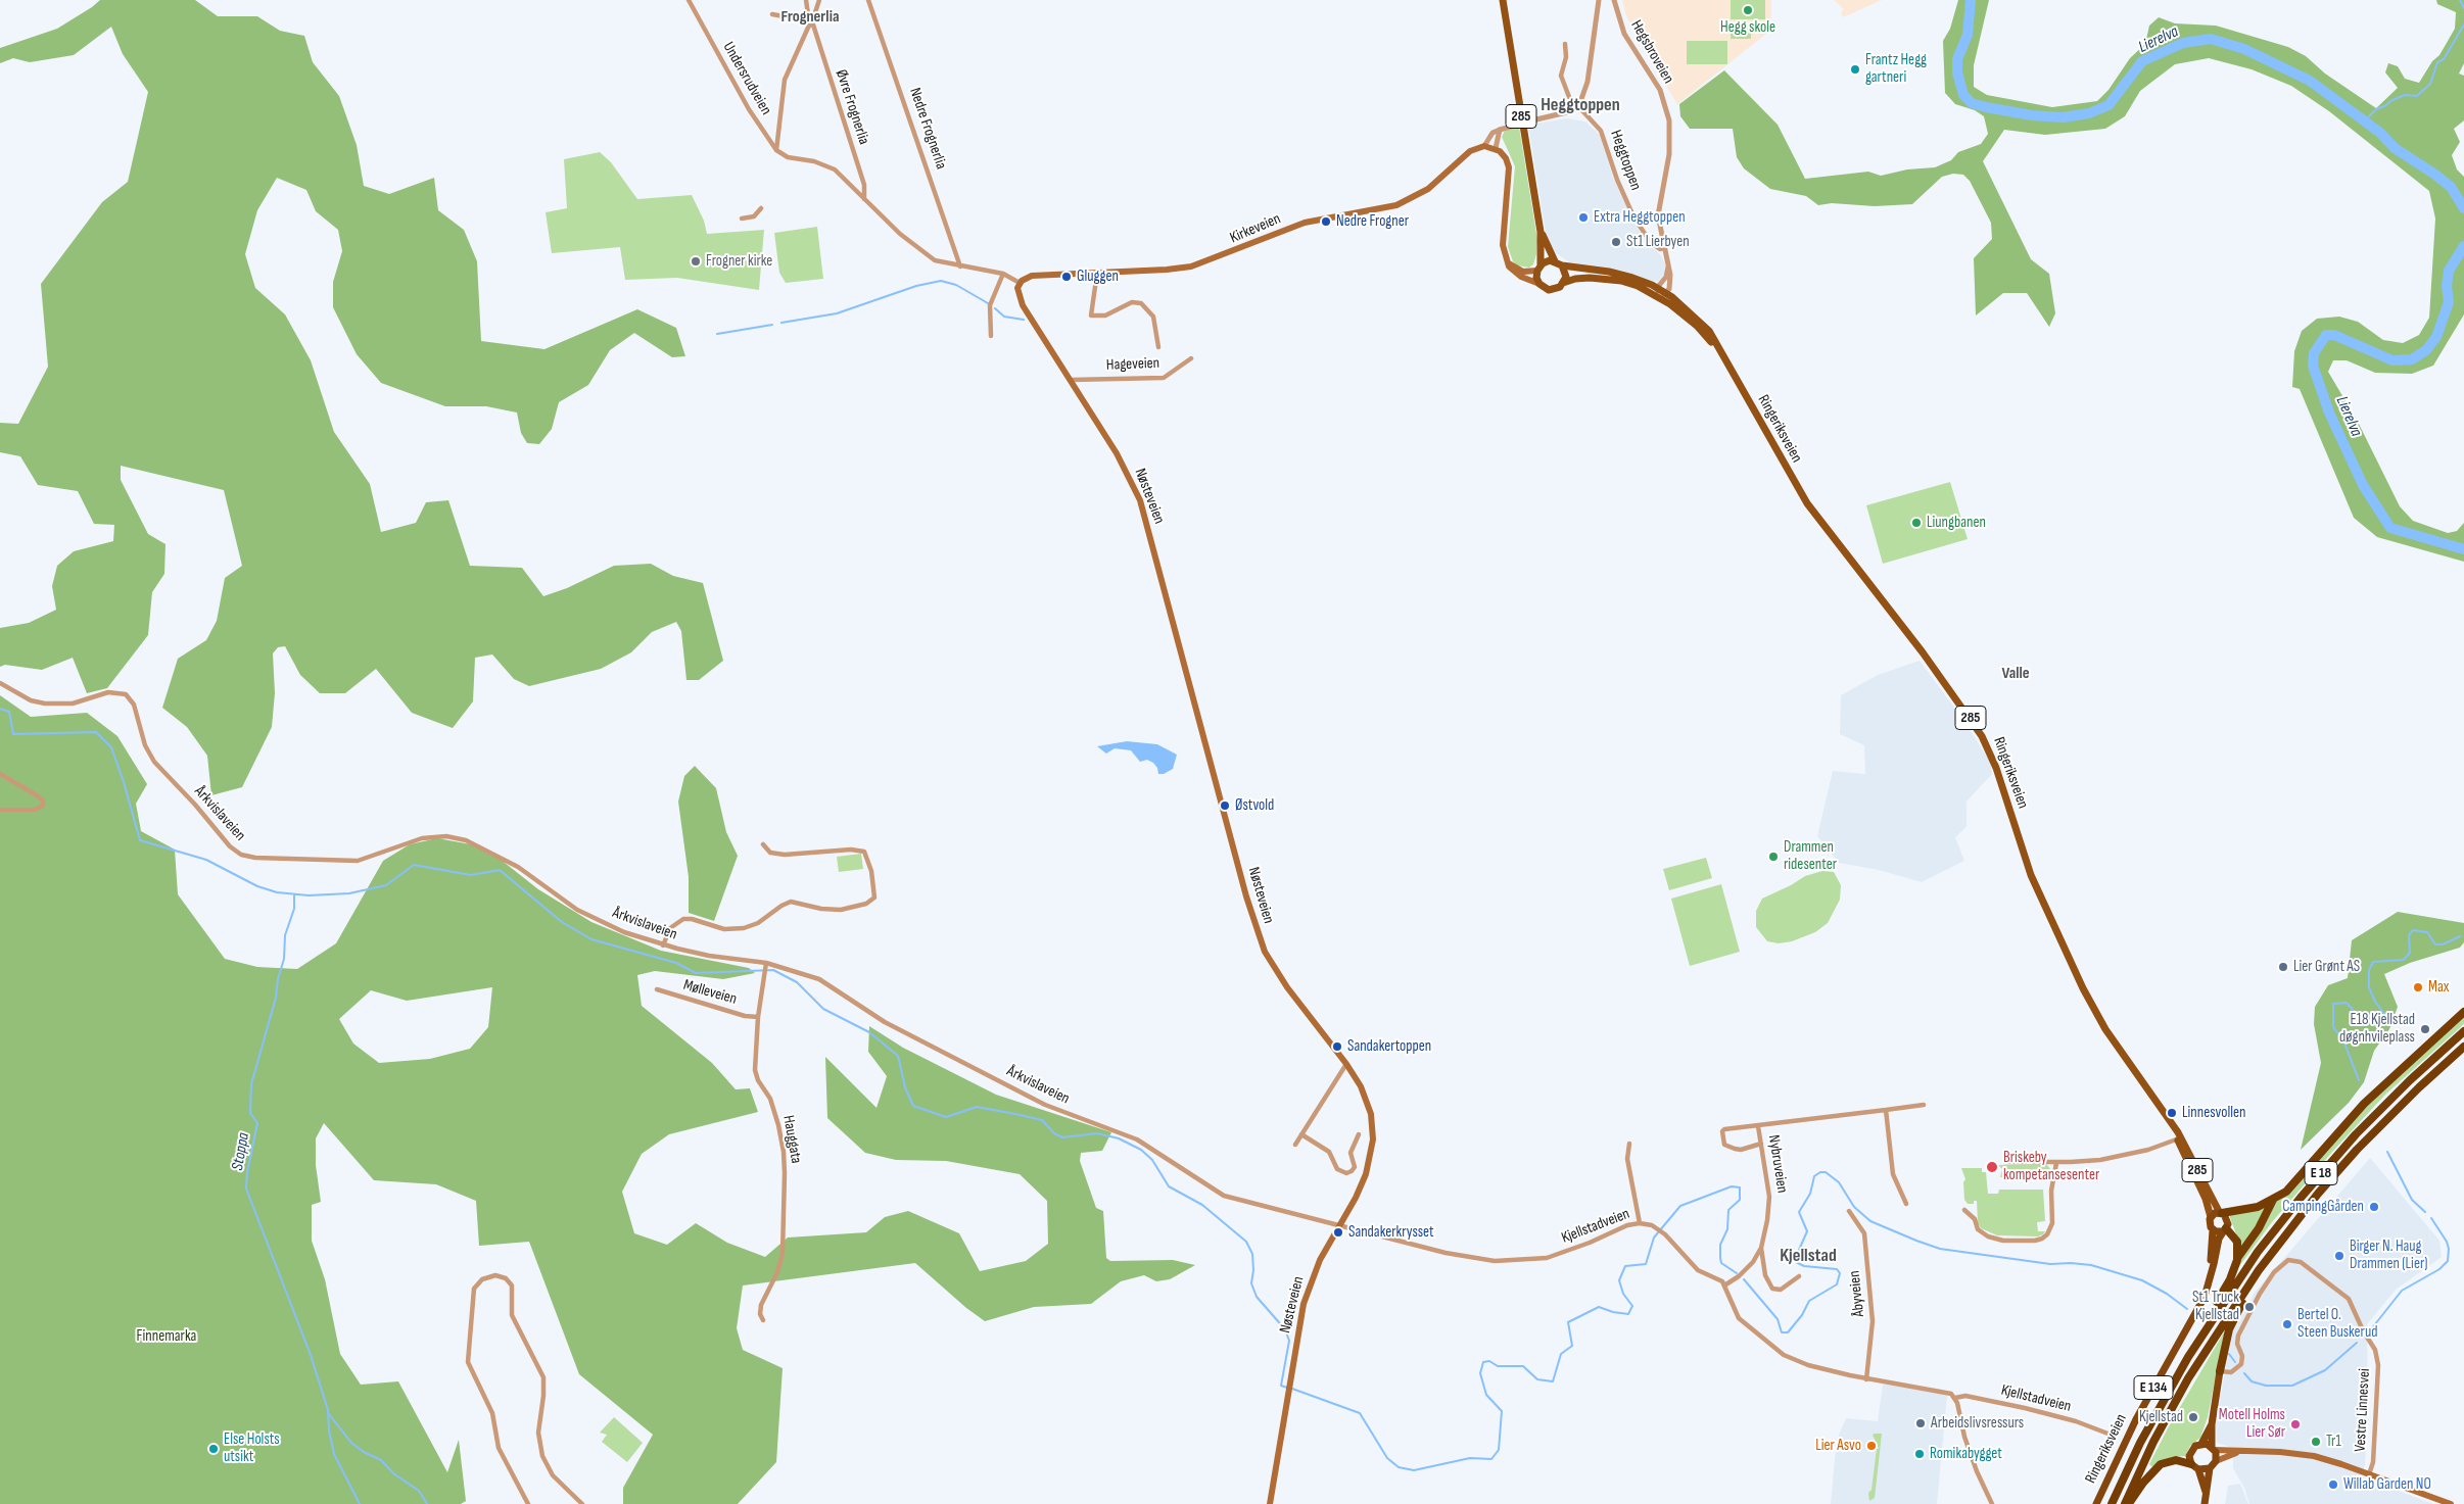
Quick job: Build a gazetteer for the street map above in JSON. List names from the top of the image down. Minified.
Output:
{"streets":{"highway":["Ringeriksveien","E 18","E 134"],"main road":["285","Kirkeveien","Nøsteveien"],"street":["Hegsbroveien","Undersrudveien","Øvre Frognerlia","Nedre Frognerlia","Heggtoppen","Hageveien","Årkvislaveien","Mølleveien","Hauggata","Nybruveien","Kjellstadveien","Åbyveien","Vestre Linnesvei"]},"crossings":[["Hegsbroveien","Heggtoppen"],["Hegsbroveien","Ringeriksveien"],["Undersrudveien","Øvre Frognerlia"],["285","Ringeriksveien"],["Kirkeveien","Nøsteveien"],["Hageveien","Nøsteveien"],["Ringeriksveien","E 18"],["Ringeriksveien","E 134"],["Nøsteveien","Årkvislaveien"],["Nøsteveien","Kjellstadveien"],["Årkvislaveien","Hauggata"],["Årkvislaveien","Kjellstadveien"],["Mølleveien","Hauggata"],["Nybruveien","Kjellstadveien"],["E 18","E 134"],["E 18","Vestre Linnesvei"],["Kjellstadveien","Åbyveien"]],"districts":["Frognerlia","Heggtoppen","Valle","Kjellstad"],"water":["Lierelva","Stoppa"],"parks":["Finnemarka"],"places":["Hegg skole","Frantz Hegg gartneri","Extra Heggtoppen","Nedre Frogner","St1 Lierbyen","Frogner kirke","Gluggen","Liungbanen","Østvold","Drammen ridesenter","Lier Grønt AS","Max","E18 Kjellstad døgnhvileplass","Sandakertoppen","Linnesvollen","Briskeby kompetansesenter","CampingGården","Sandakerkrysset","Birger N. Haug Drammen (Lier)","St1 Truck Kjellstad","Bertel O. Steen Buskerud","Kjellstad","Arbeidslivsressurs","Motell Holms Lier Sør","Tr1","Lier Asvo","Else Holsts utsikt","Romikabygget","Willab Garden NO"]}
